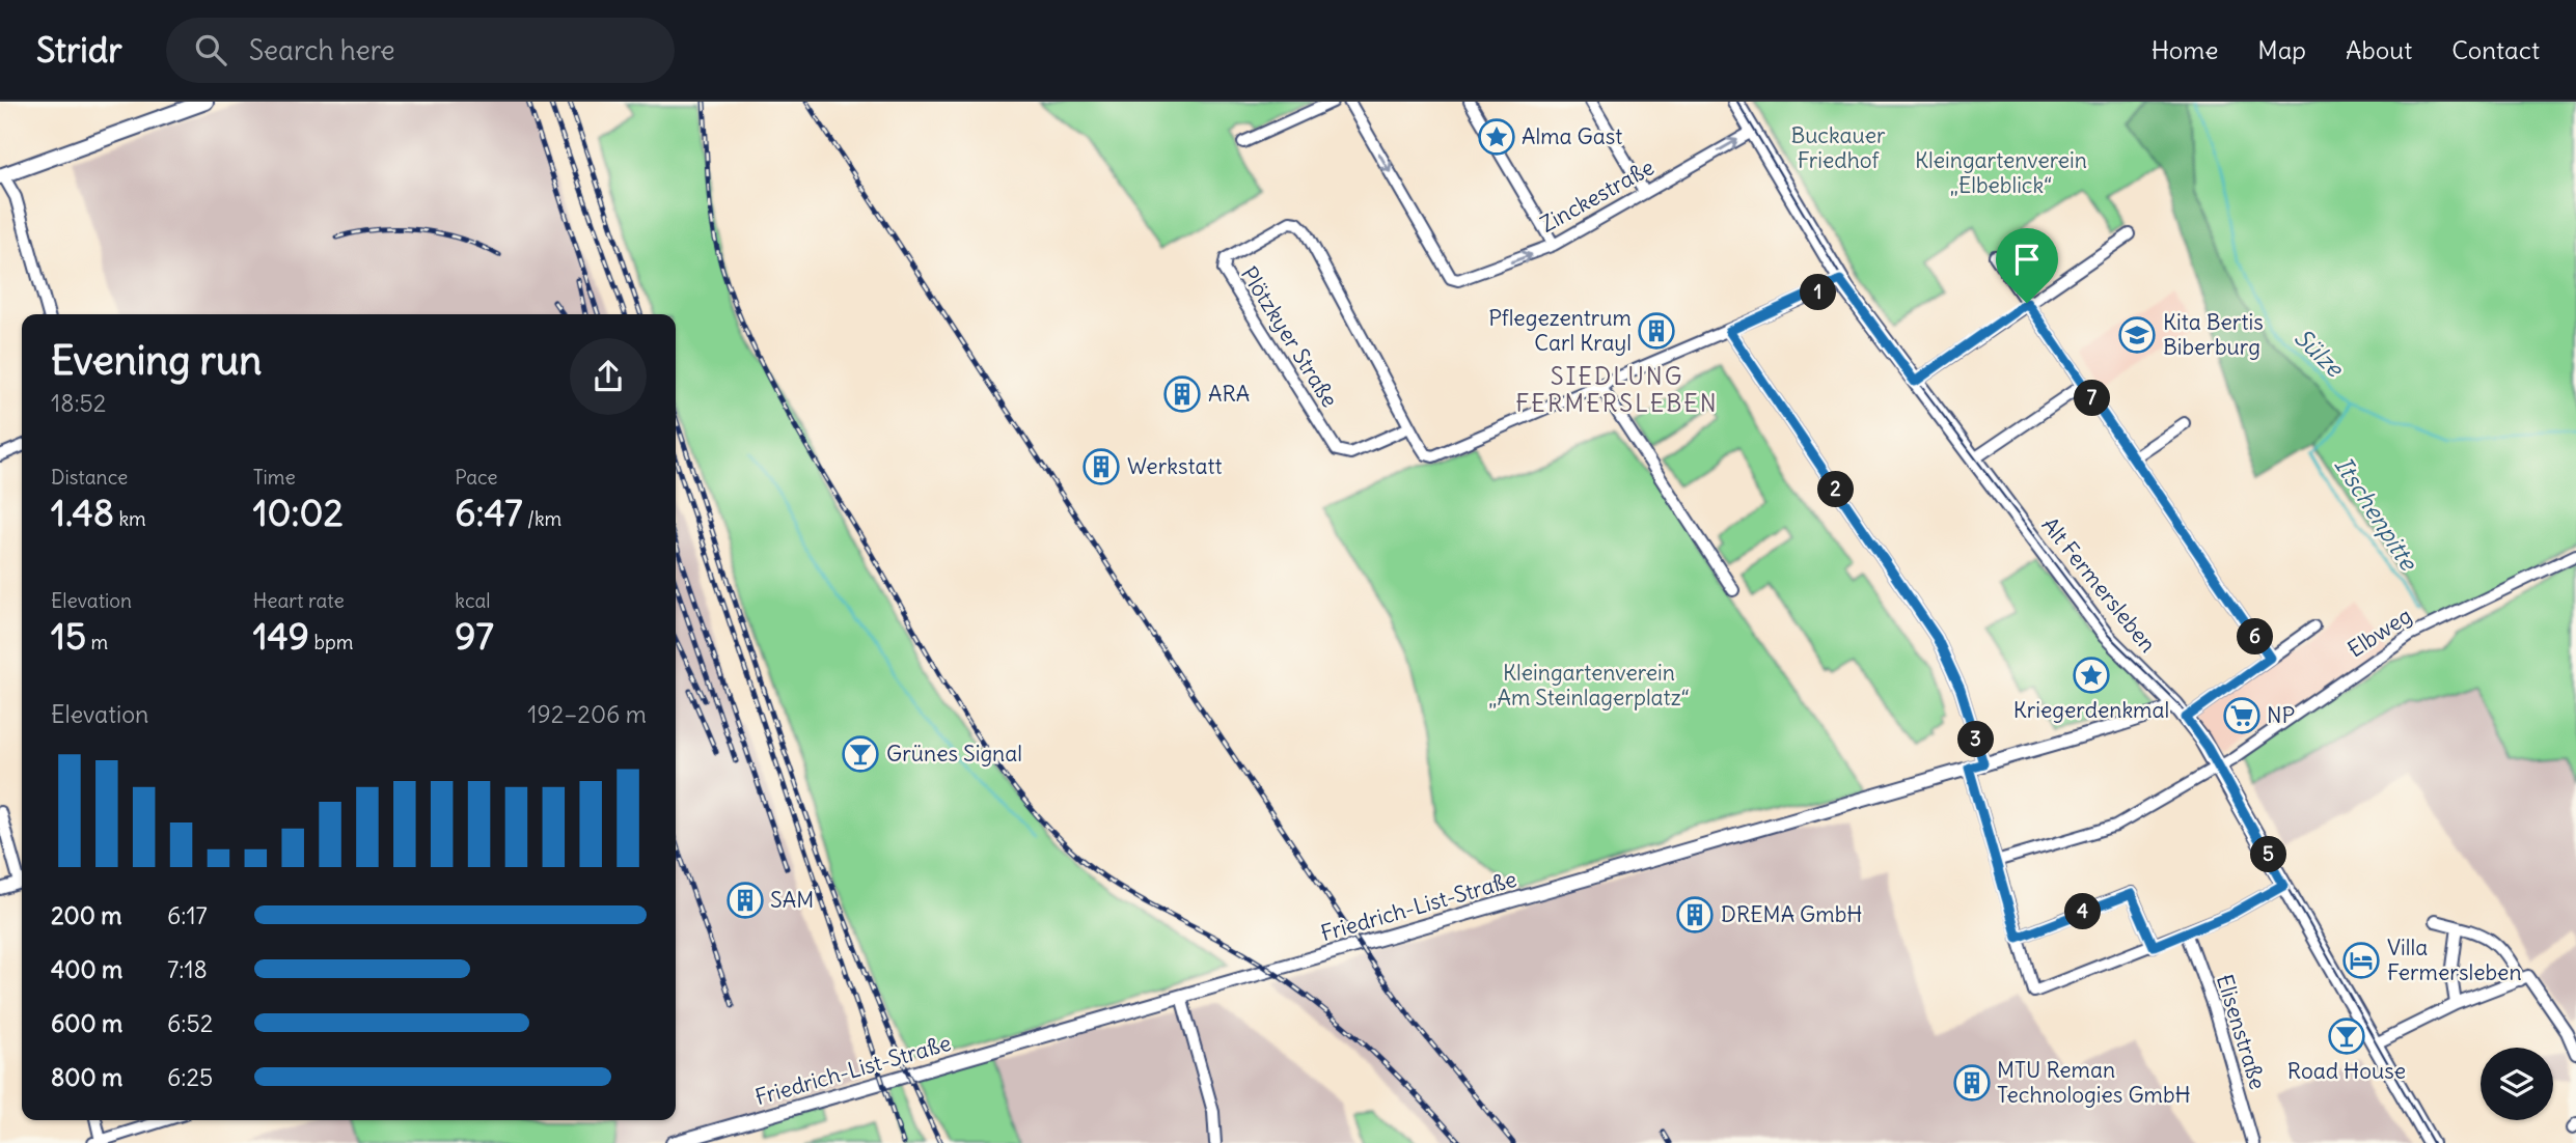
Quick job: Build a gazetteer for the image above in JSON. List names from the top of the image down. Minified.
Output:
{"streets":{"main road":["Alt Fermersleben"],"street":["Zinckestraße","Plötzkyer Straße","Elbweg","Friedrich-List-Straße","Elisenstraße"]},"crossings":[["Zinckestraße","Alt Fermersleben"],["Alt Fermersleben","Elbweg"],["Alt Fermersleben","Friedrich-List-Straße"]],"districts":["SIEDLUNG FERMERSLEBEN"],"water":["Sülze","Itschenpitte"],"parks":["Buckauer Friedhof","Kleingartenverein „Elbeblick“","Kleingartenverein „Am Steinlagerplatz“"],"places":{"place":["Alma Gast","Kriegerdenkmal"],"building":["Pflegezentrum Carl Krayl","ARA","Werkstatt","SAM","DREMA GmbH","MTU Reman Technologies GmbH"],"school or university":["Kita Bertis Biberburg"],"supermarket":["NP"],"bar":["Grünes Signal","Road House"],"hotel":["Villa Fermersleben"]},"page":{"header":"Stridr","search":"Search here","nav":["Home","Map","About","Contact"],"pins":["1","7","2","6","3","5","4"],"heading":["Evening run","18:52"],"stats":[["Distance","1.48 km"],["Time","10:02"],["Pace","6:47 /km"],["Elevation","15 m"],["Heart rate","149 bpm"],["kcal","97"]],"chart":["Elevation","192–206 m"],"list":[{"name":"200 m","note":"6:17"},{"name":"400 m","note":"7:18"},{"name":"600 m","note":"6:52"},{"name":"800 m","note":"6:25"}]}}
